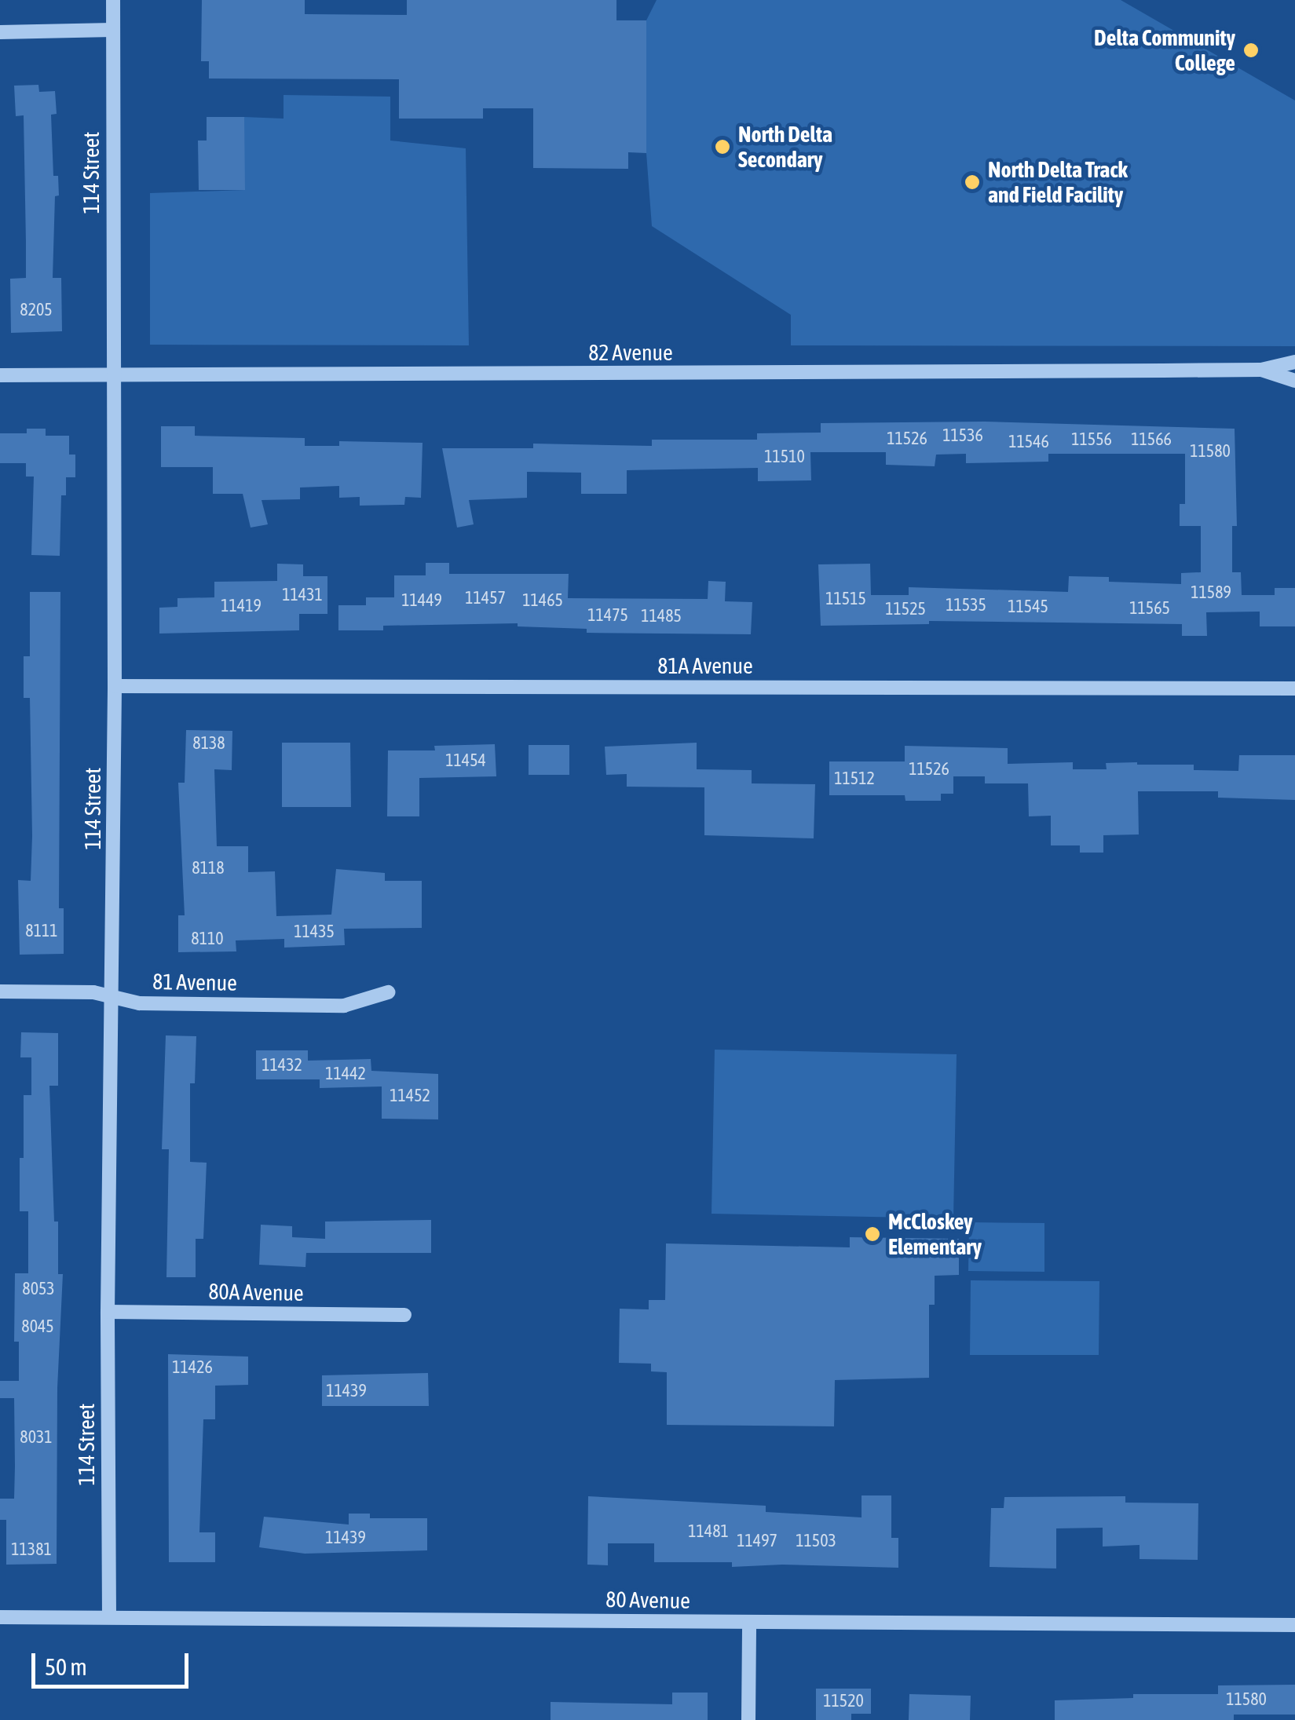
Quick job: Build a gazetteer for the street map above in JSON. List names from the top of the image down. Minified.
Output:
{"streets":{"street":["114 Street","82 Avenue","81A Avenue","81 Avenue","80A Avenue","80 Avenue"]},"crossings":[["114 Street","82 Avenue"],["114 Street","81A Avenue"],["114 Street","81 Avenue"],["114 Street","80A Avenue"],["114 Street","80 Avenue"]],"places":["Delta Community College","North Delta Secondary","North Delta Track and Field Facility","McCloskey Elementary"],"house_numbers":["8205","11536","11526","11556","11566","11546","11580","11510","11589","11431","11457","11515","11449","11465","11535","11419","11545","11565","11525","11475","11485","8138","11454","11526","11512","8118","8111","11435","8110","11432","11442","11452","8053","8045","11426","11439","8031","11481","11439","11497","11503","11381","11580","11520"],"scale_bar":"50 m"}
